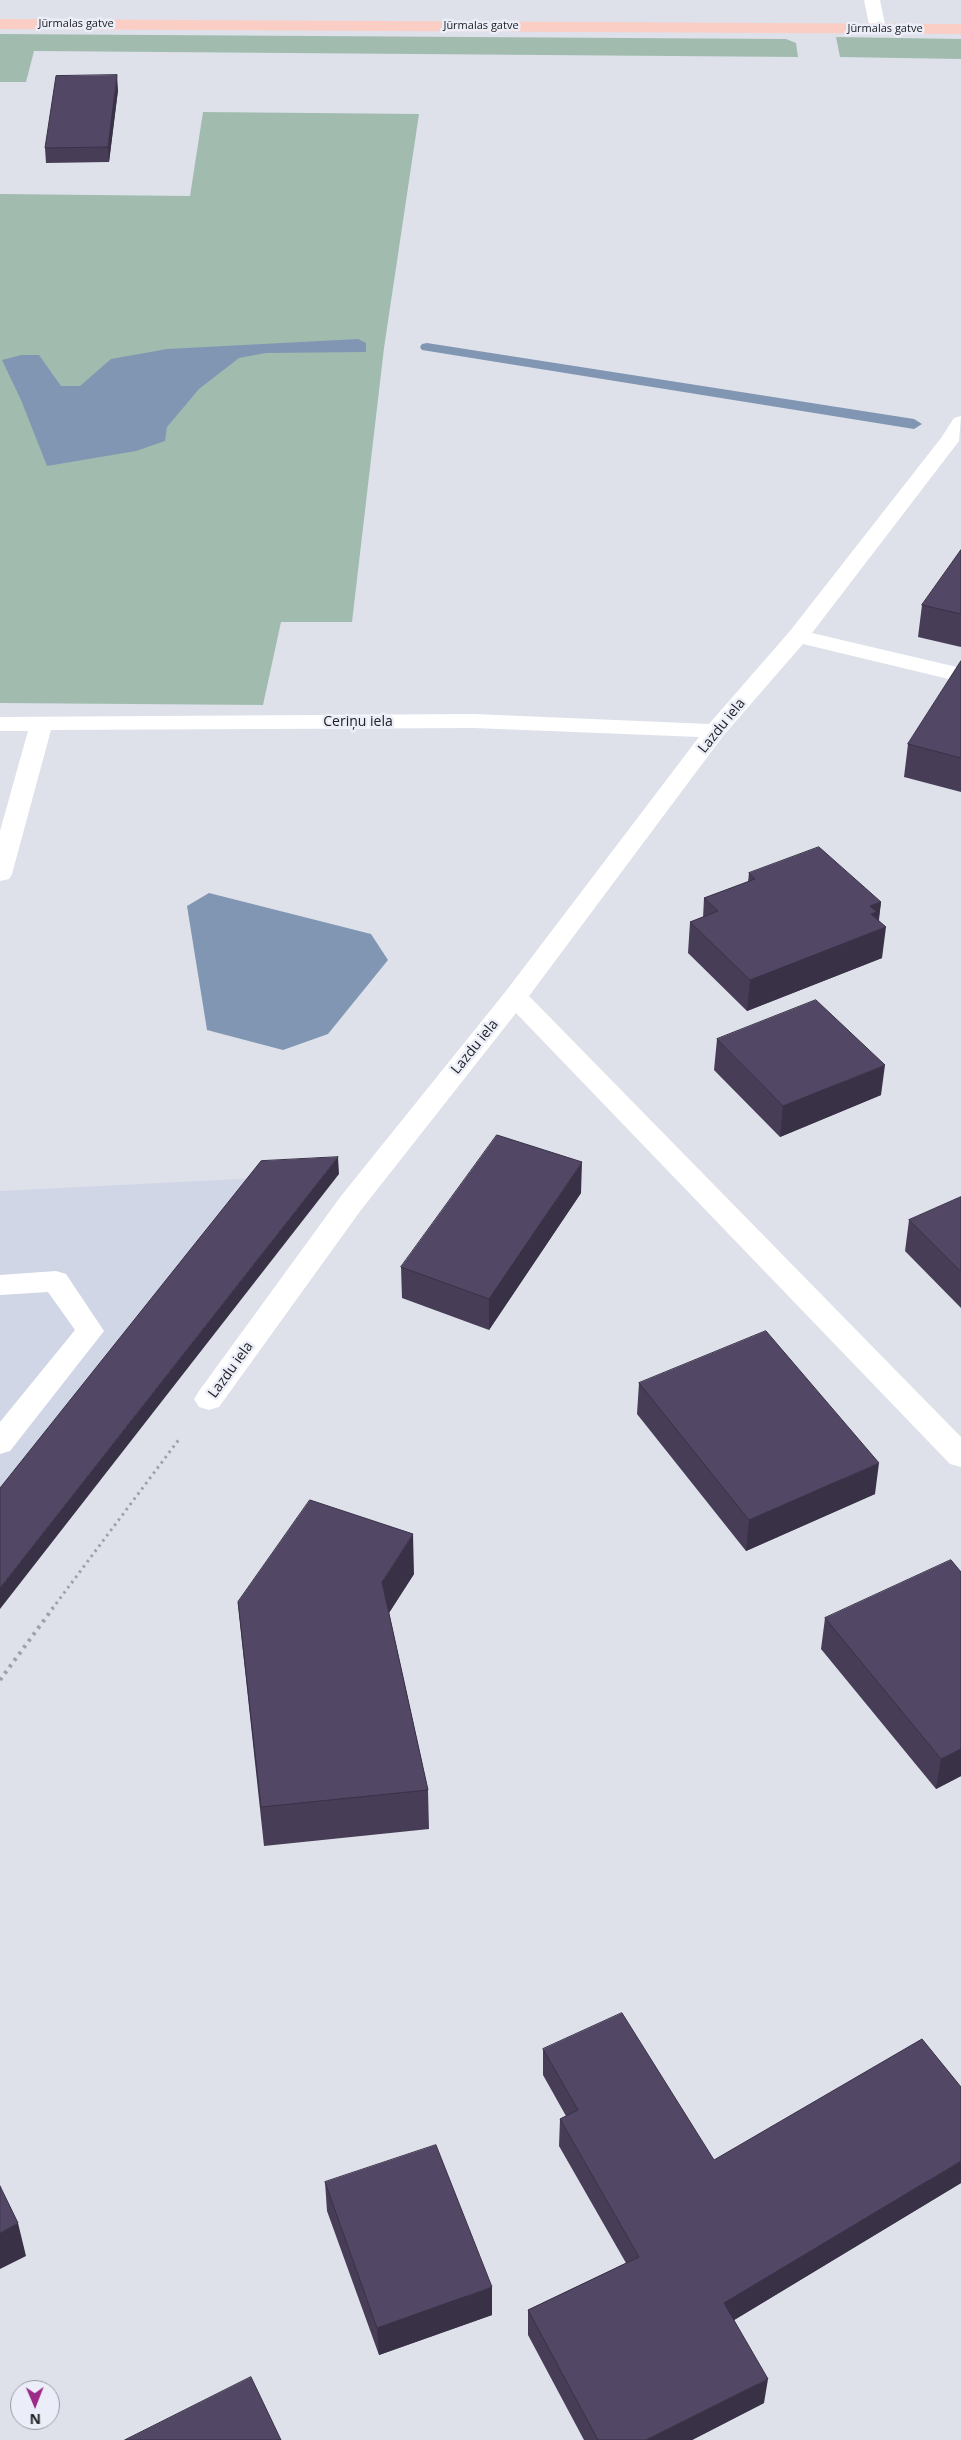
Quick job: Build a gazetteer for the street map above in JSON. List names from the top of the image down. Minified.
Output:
{"streets":{"main road":["Jūrmalas gatve"],"street":["Ceriņu iela","Lazdu iela"]},"crossings":[["Ceriņu iela","Lazdu iela"]],"north":"bottom"}
